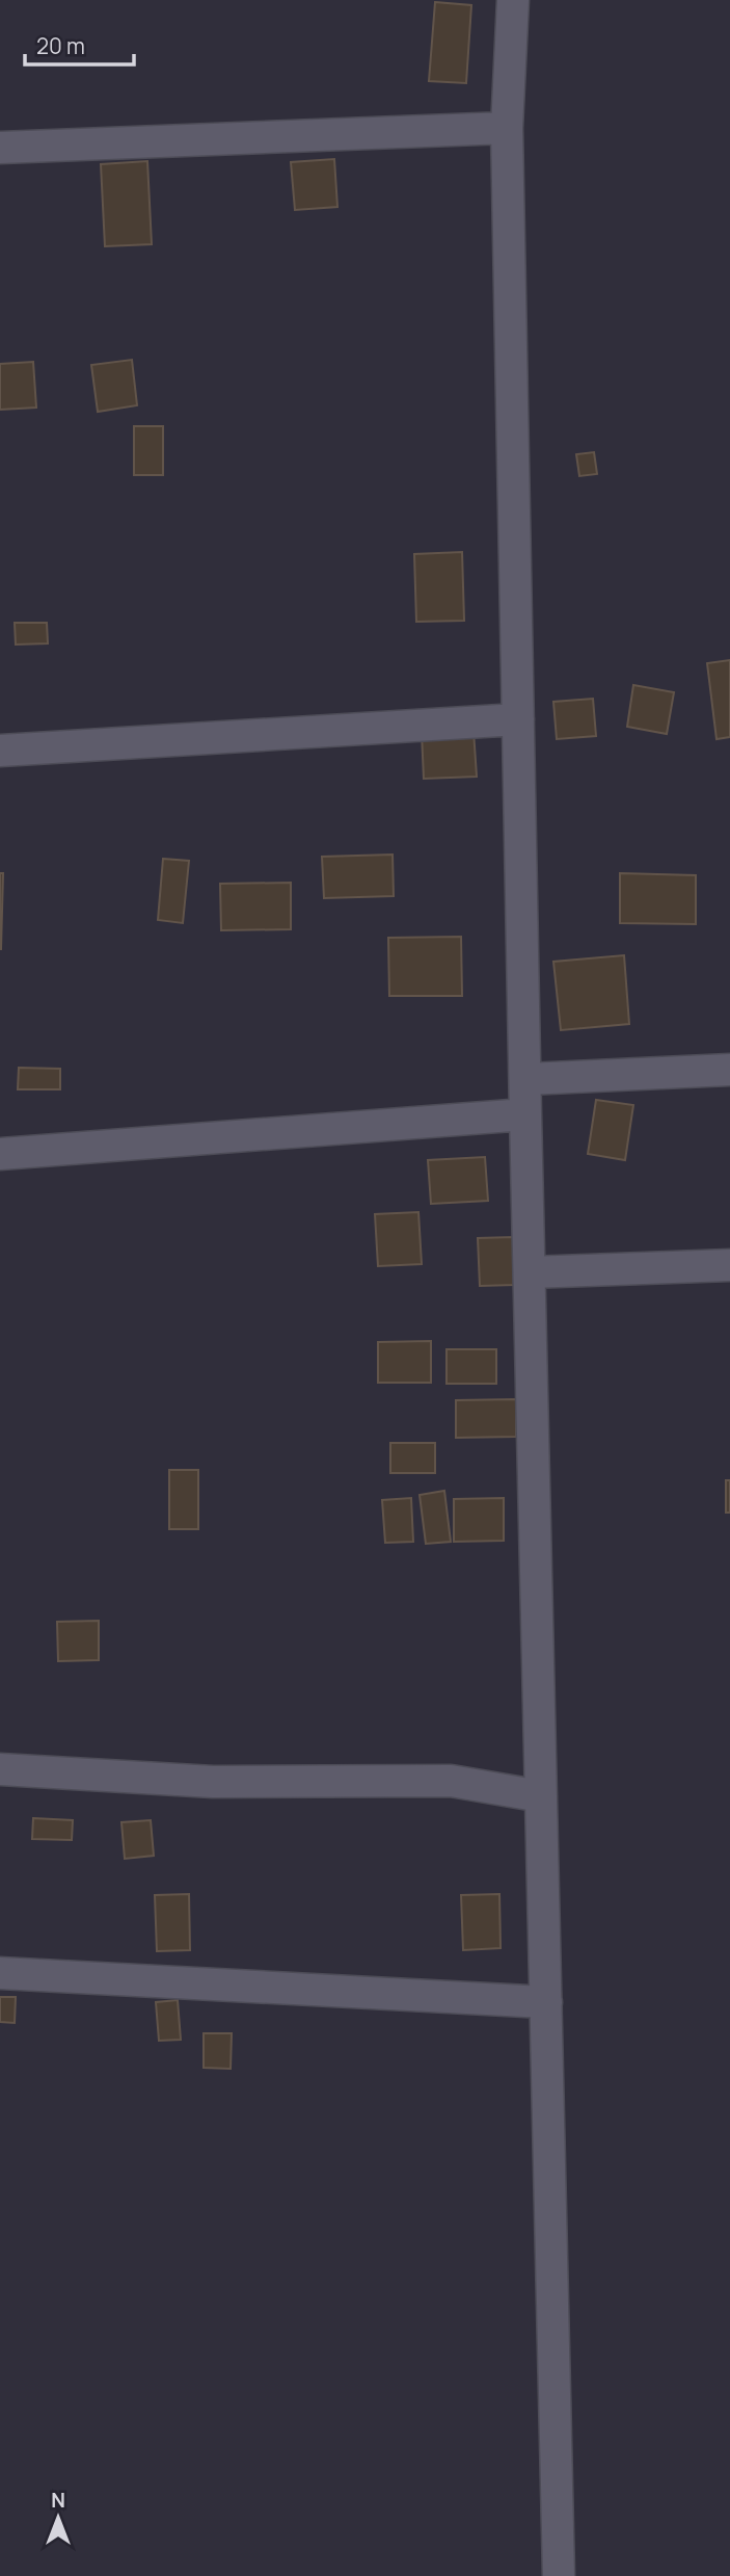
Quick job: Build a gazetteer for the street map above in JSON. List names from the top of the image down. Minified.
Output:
{"scale_bar":"20 m","north":"top"}
